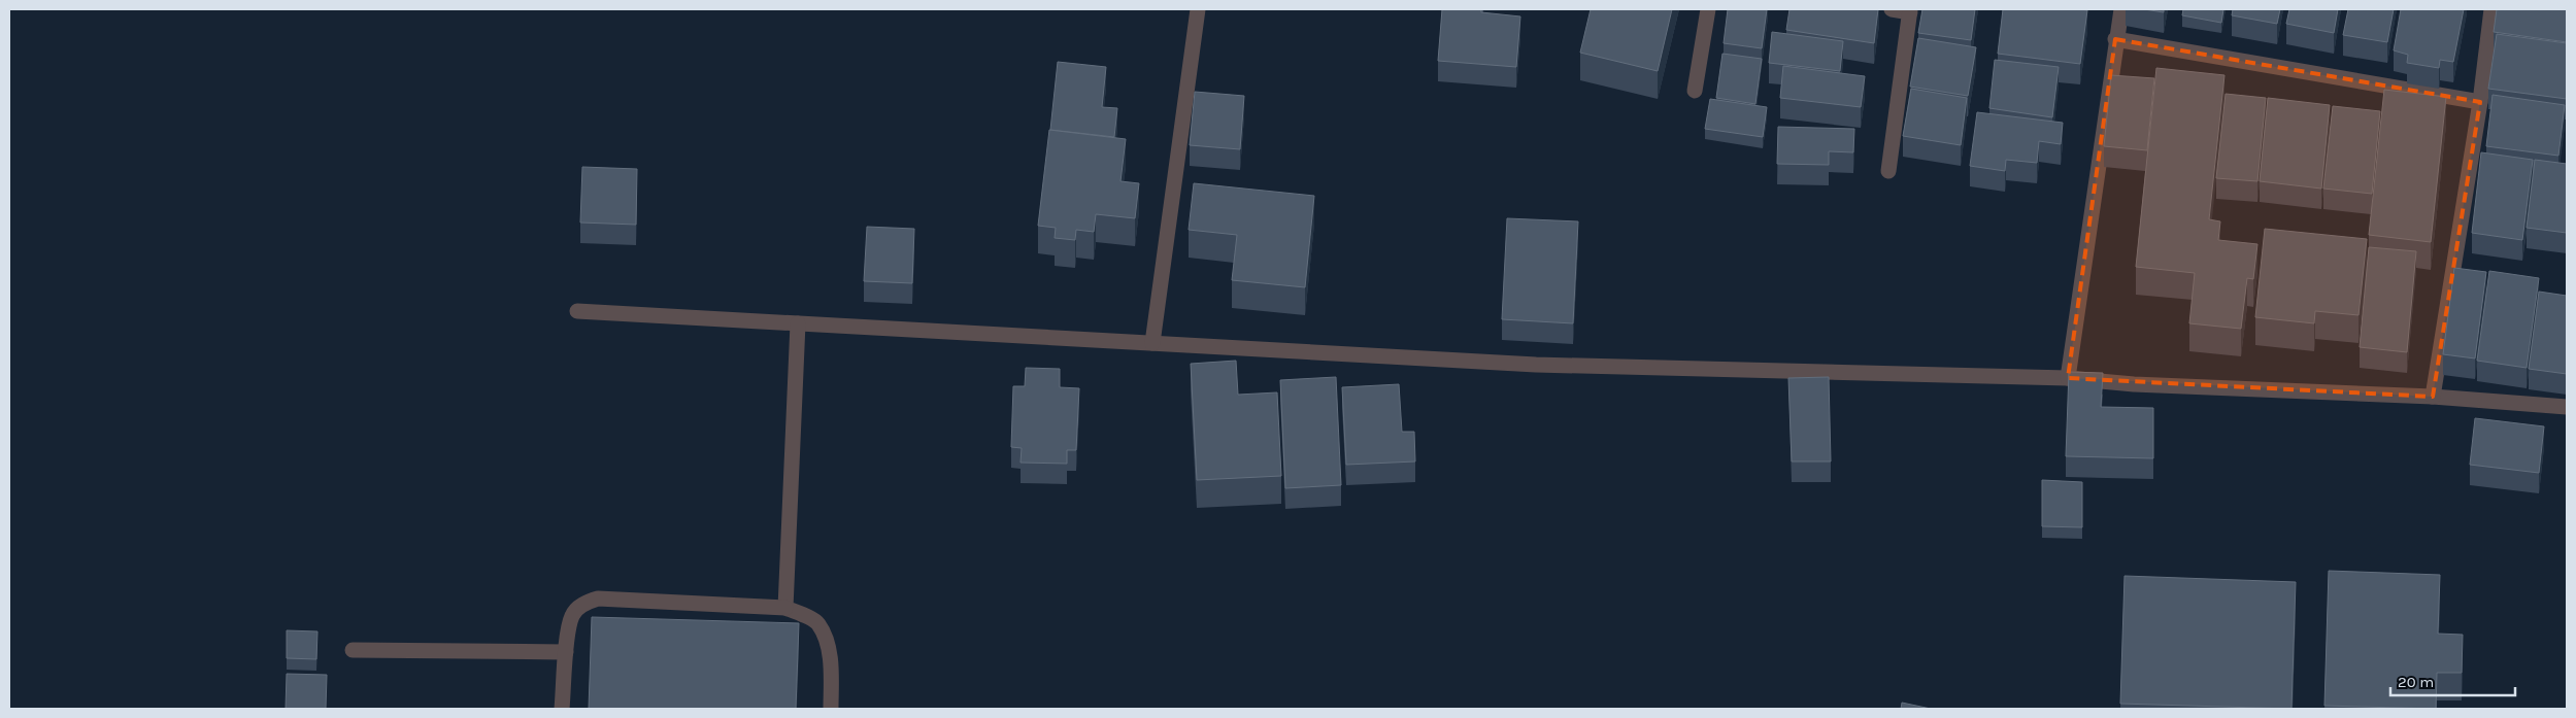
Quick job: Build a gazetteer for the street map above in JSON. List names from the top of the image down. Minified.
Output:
{"scale_bar":"20 m"}
